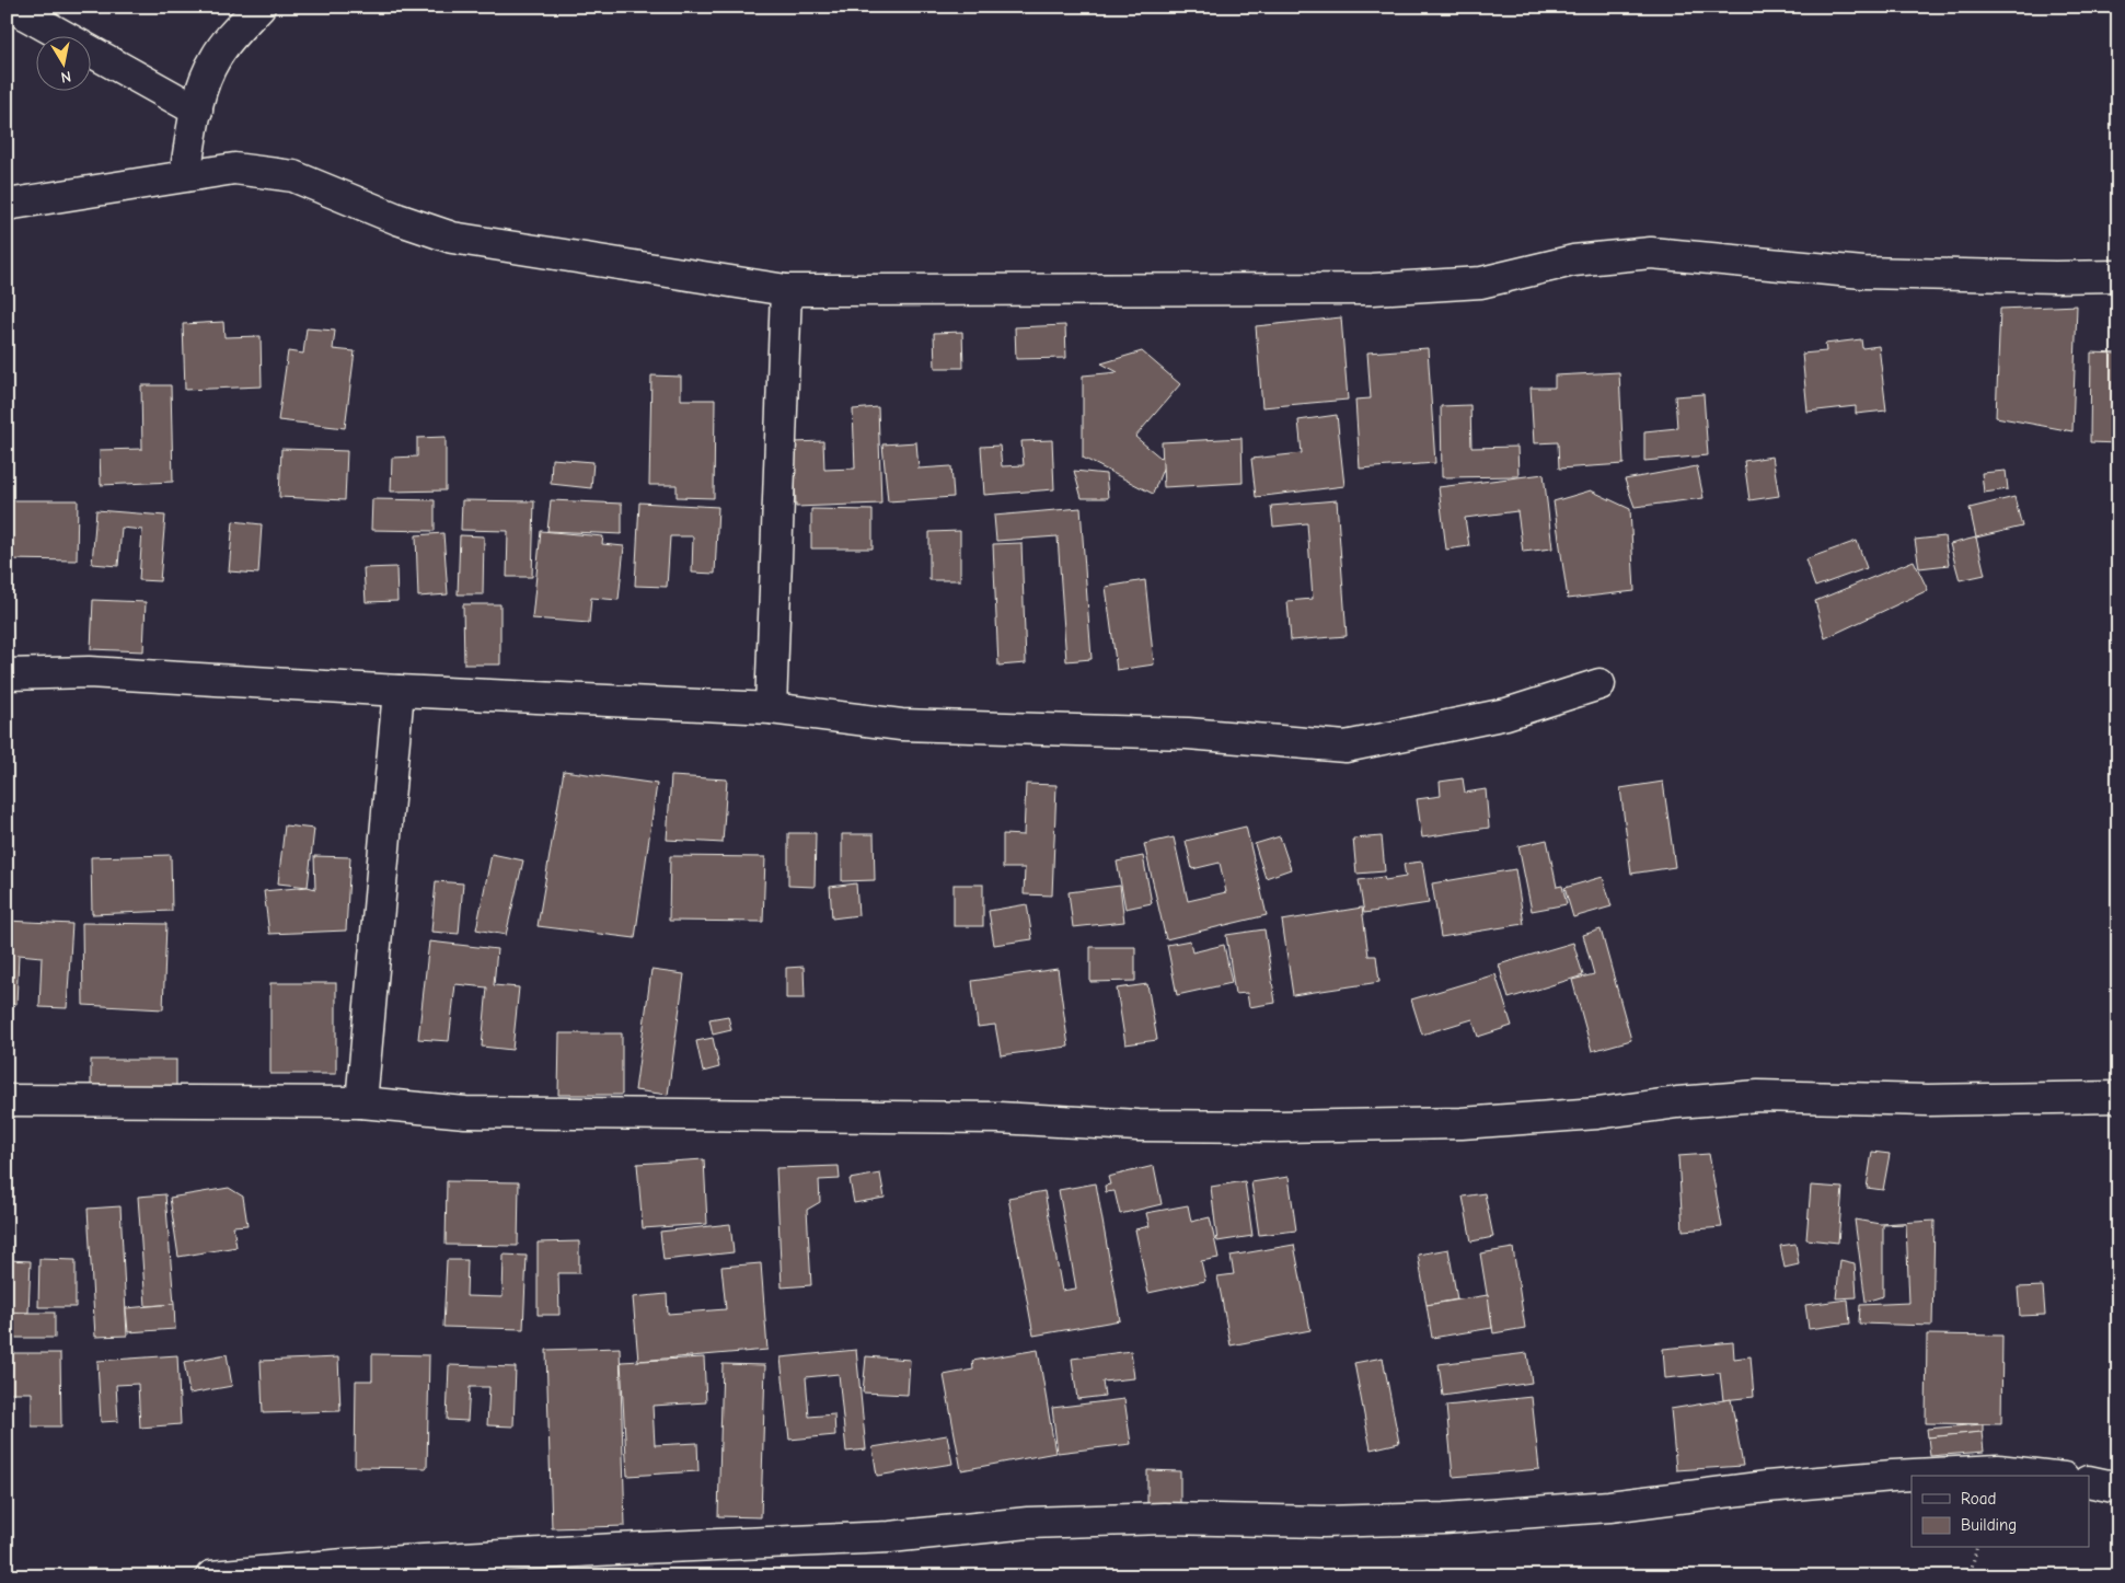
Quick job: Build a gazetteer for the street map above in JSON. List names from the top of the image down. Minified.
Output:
{"legend":["Road","Building"],"north":"bottom"}
